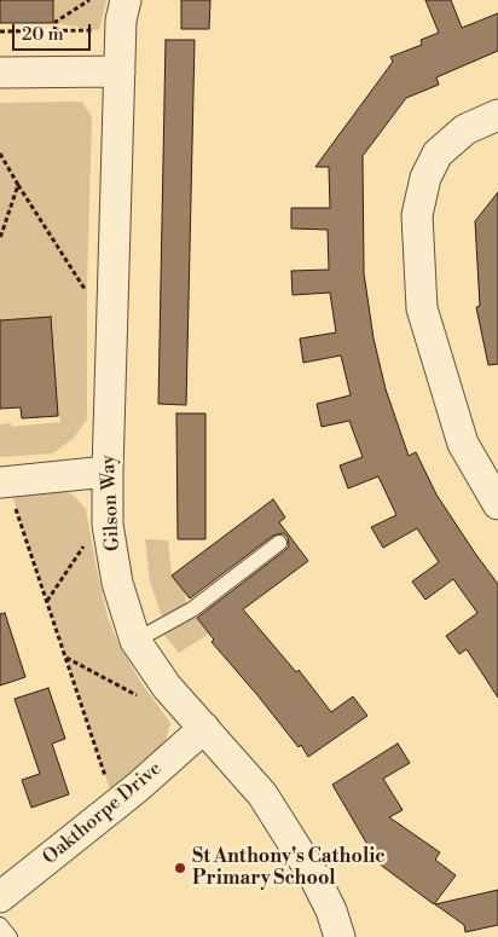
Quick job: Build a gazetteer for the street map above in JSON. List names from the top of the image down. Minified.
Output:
{"streets":{"street":["Gilson Way","Oakthorpe Drive"]},"crossings":[["Gilson Way","Oakthorpe Drive"]],"places":["St Anthony's Catholic Primary School"],"scale_bar":"20 m"}
